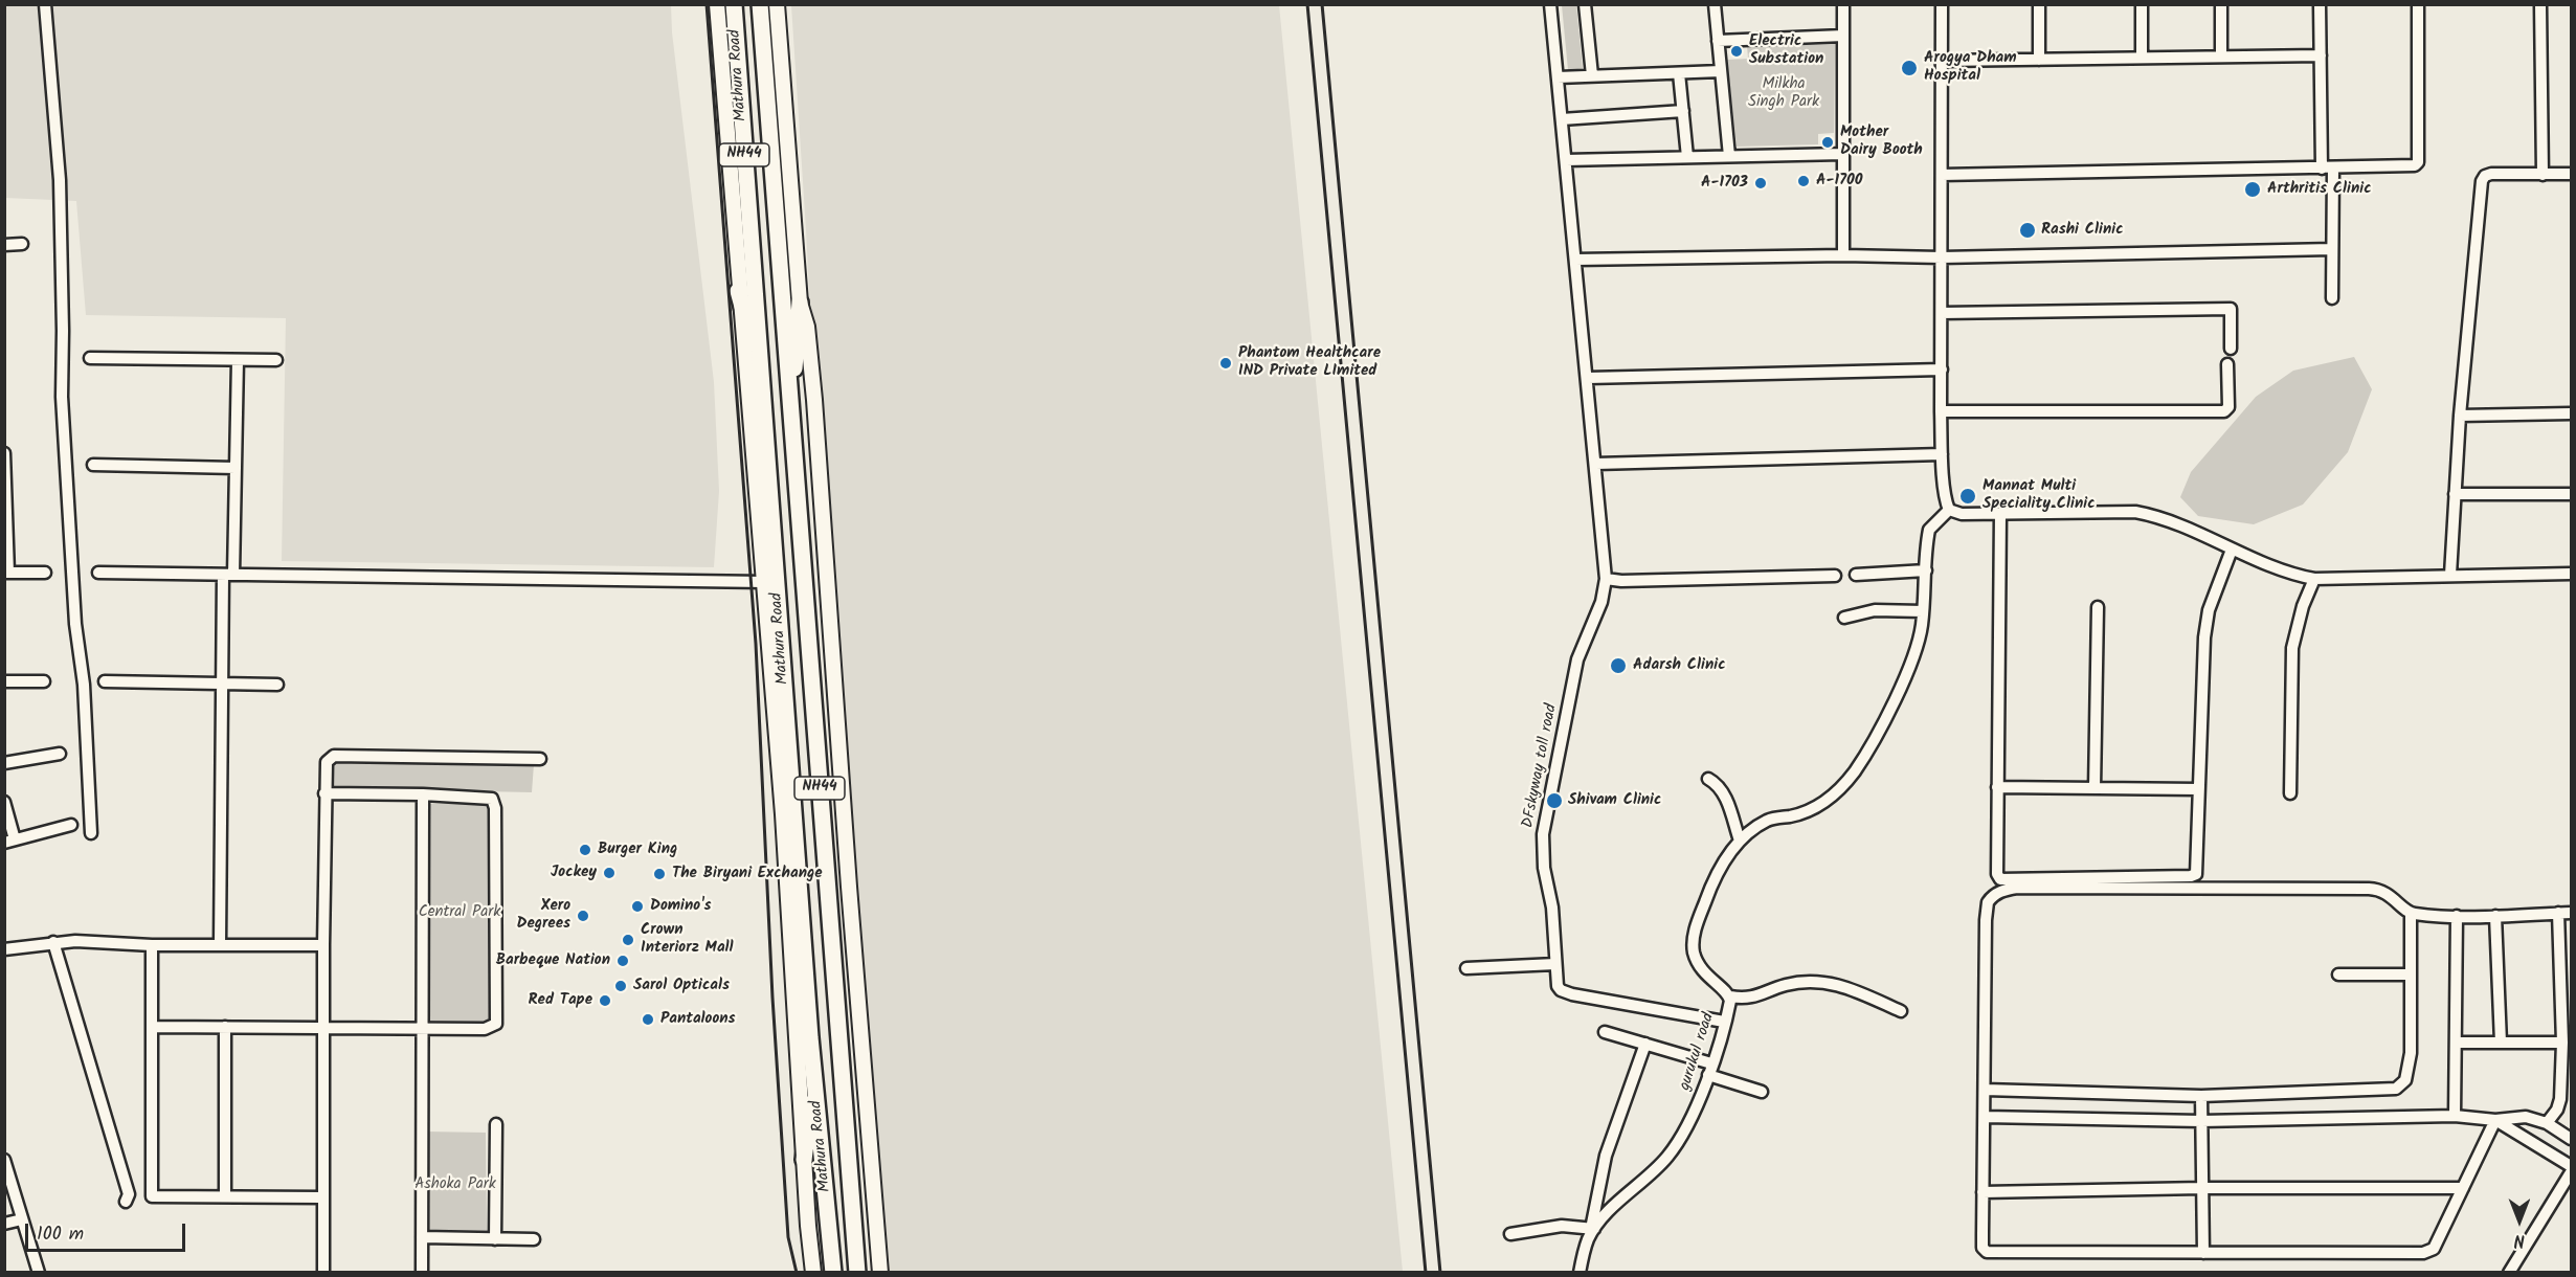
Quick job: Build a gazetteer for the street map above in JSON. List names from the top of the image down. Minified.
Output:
{"streets":{"highway":["Mathura Road","NH44"],"street":["DFskyway toll road","gurukul road"]},"crossings":[["DFskyway toll road","gurukul road"]],"parks":["Milkha Singh Park","Central Park","Ashoka Park"],"places":["Electric Substation","Arogya Dham Hospital","Mother Dairy Booth","A-1700","A-1703","Arthritis Clinic","Rashi Clinic","Phantom Healthcare IND Private LImited","Mannat Multi Speciality Clinic","Adarsh Clinic","Shivam Clinic","Burger King","Jockey","The Biryani Exchange","Domino's","Xero Degrees","Crown Interiorz Mall","Barbeque Nation","Sarol Opticals","Red Tape","Pantaloons"],"scale_bar":"100 m","north":"bottom"}
